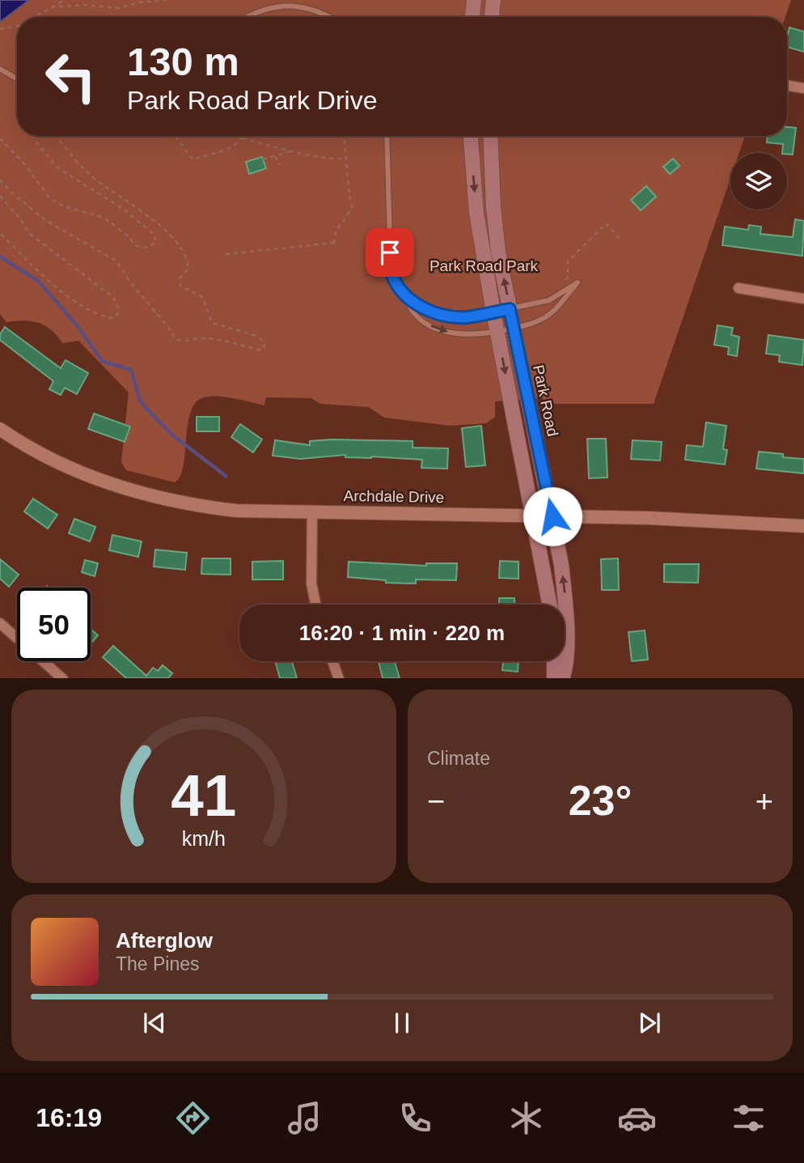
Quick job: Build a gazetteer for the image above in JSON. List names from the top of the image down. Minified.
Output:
{"streets":{"main road":["Park Road"],"street":["Archdale Drive"]},"crossings":[["Park Road","Archdale Drive"]],"parks":["Park Road Park"],"page":{"turn":["130 m","Park Road Park Drive"],"limit":"50","trip":"16:20 · 1 min · 220 m","tile":"Climate","heat":["−","23°","+"],"song":["Afterglow","The Pines"],"tabs":"16:19","gauge":["41","km/h"]}}
